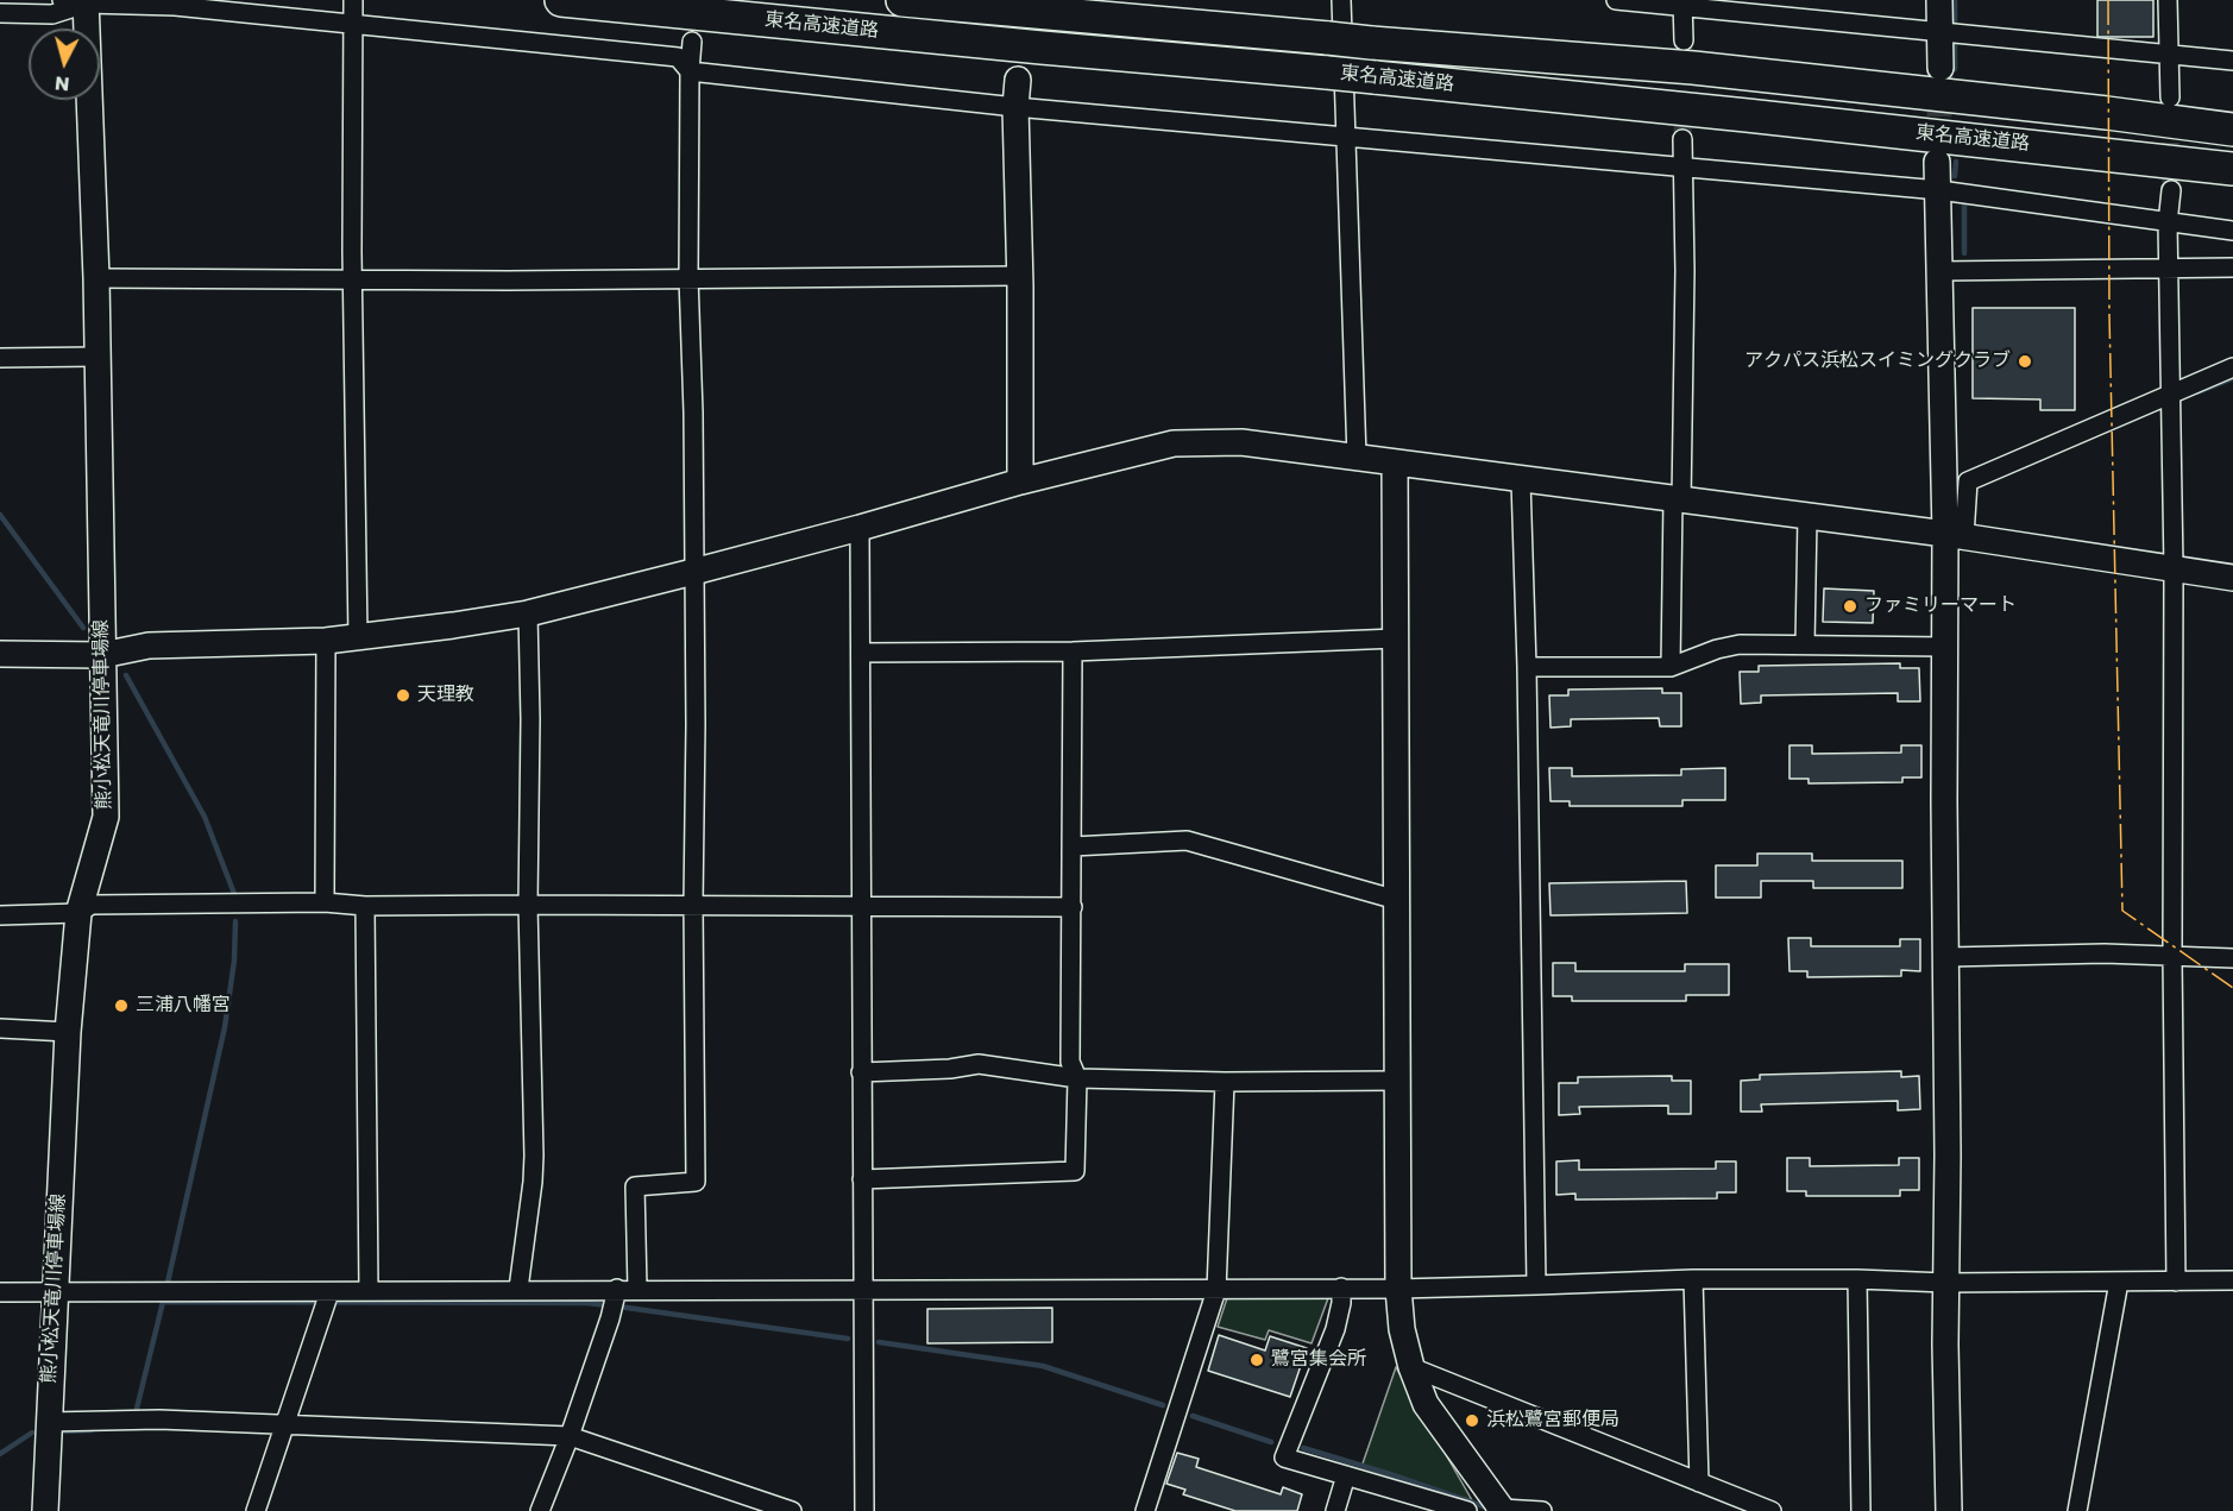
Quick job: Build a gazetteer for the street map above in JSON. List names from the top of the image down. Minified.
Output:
{"streets":{"highway":["東名高速道路"],"street":["熊小松天竜川停車場線"]},"places":["アクパス浜松スイミングクラブ","ファミリーマート","天理教","三浦八幡宮","鷺宮集会所","浜松鷺宮郵便局"],"north":"bottom"}
